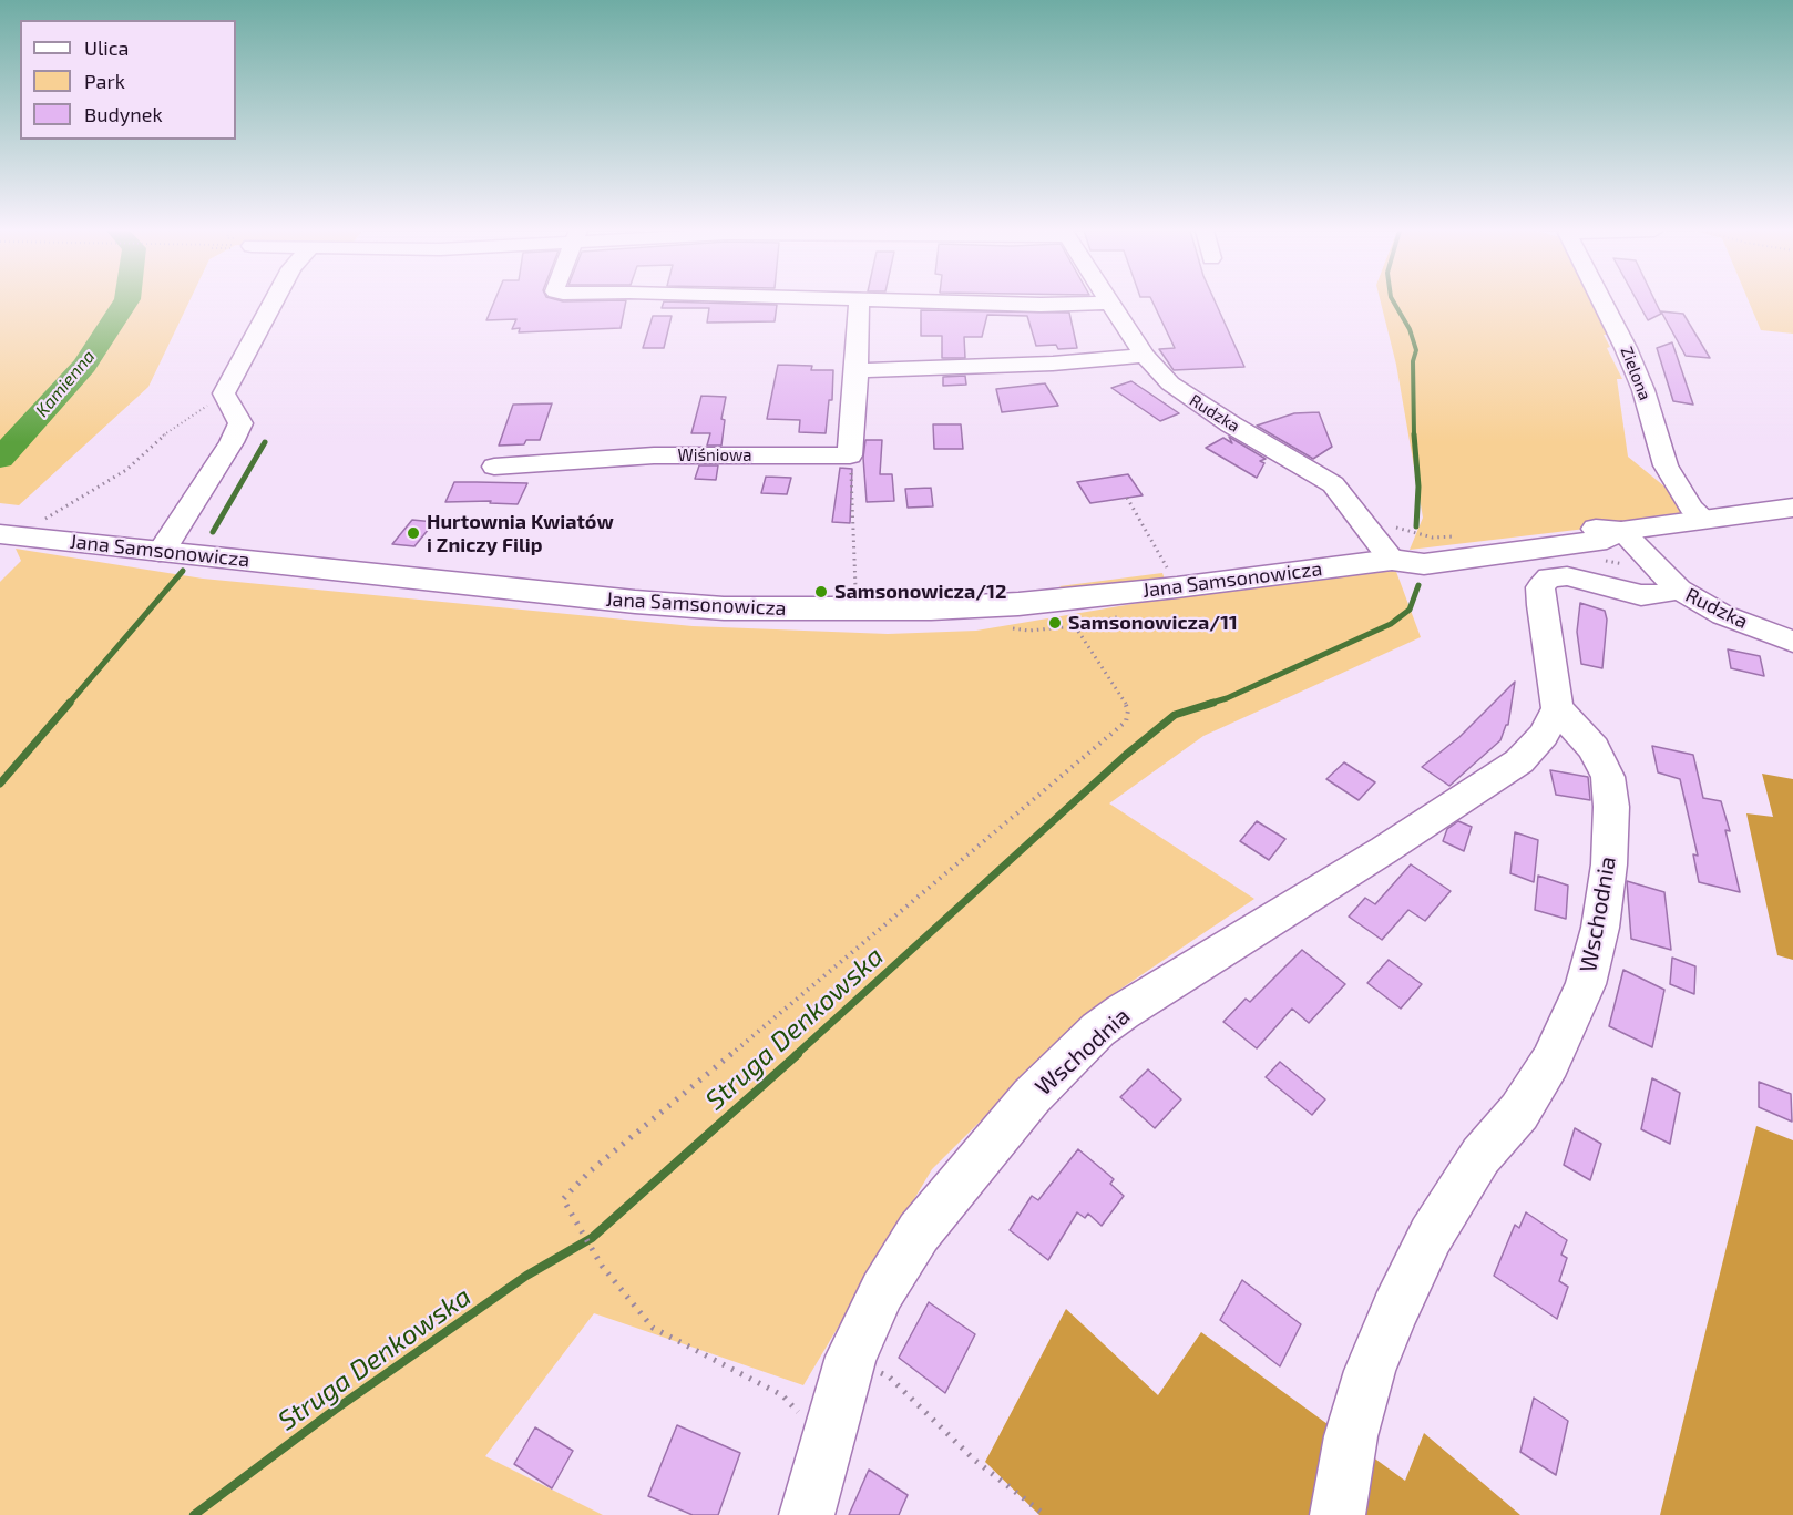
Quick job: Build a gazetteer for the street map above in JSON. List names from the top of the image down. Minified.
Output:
{"streets":{"main road":["Jana Samsonowicza"],"street":["Zielona","Rudzka","Wiśniowa","Wschodnia"]},"crossings":[["Zielona","Jana Samsonowicza"],["Rudzka","Jana Samsonowicza"]],"water":["Kamienna","Struga Denkowska"],"places":["Hurtownia Kwiatów i Zniczy Filip","Samsonowicza/12","Samsonowicza/11"],"legend":["Ulica","Park","Budynek"]}
